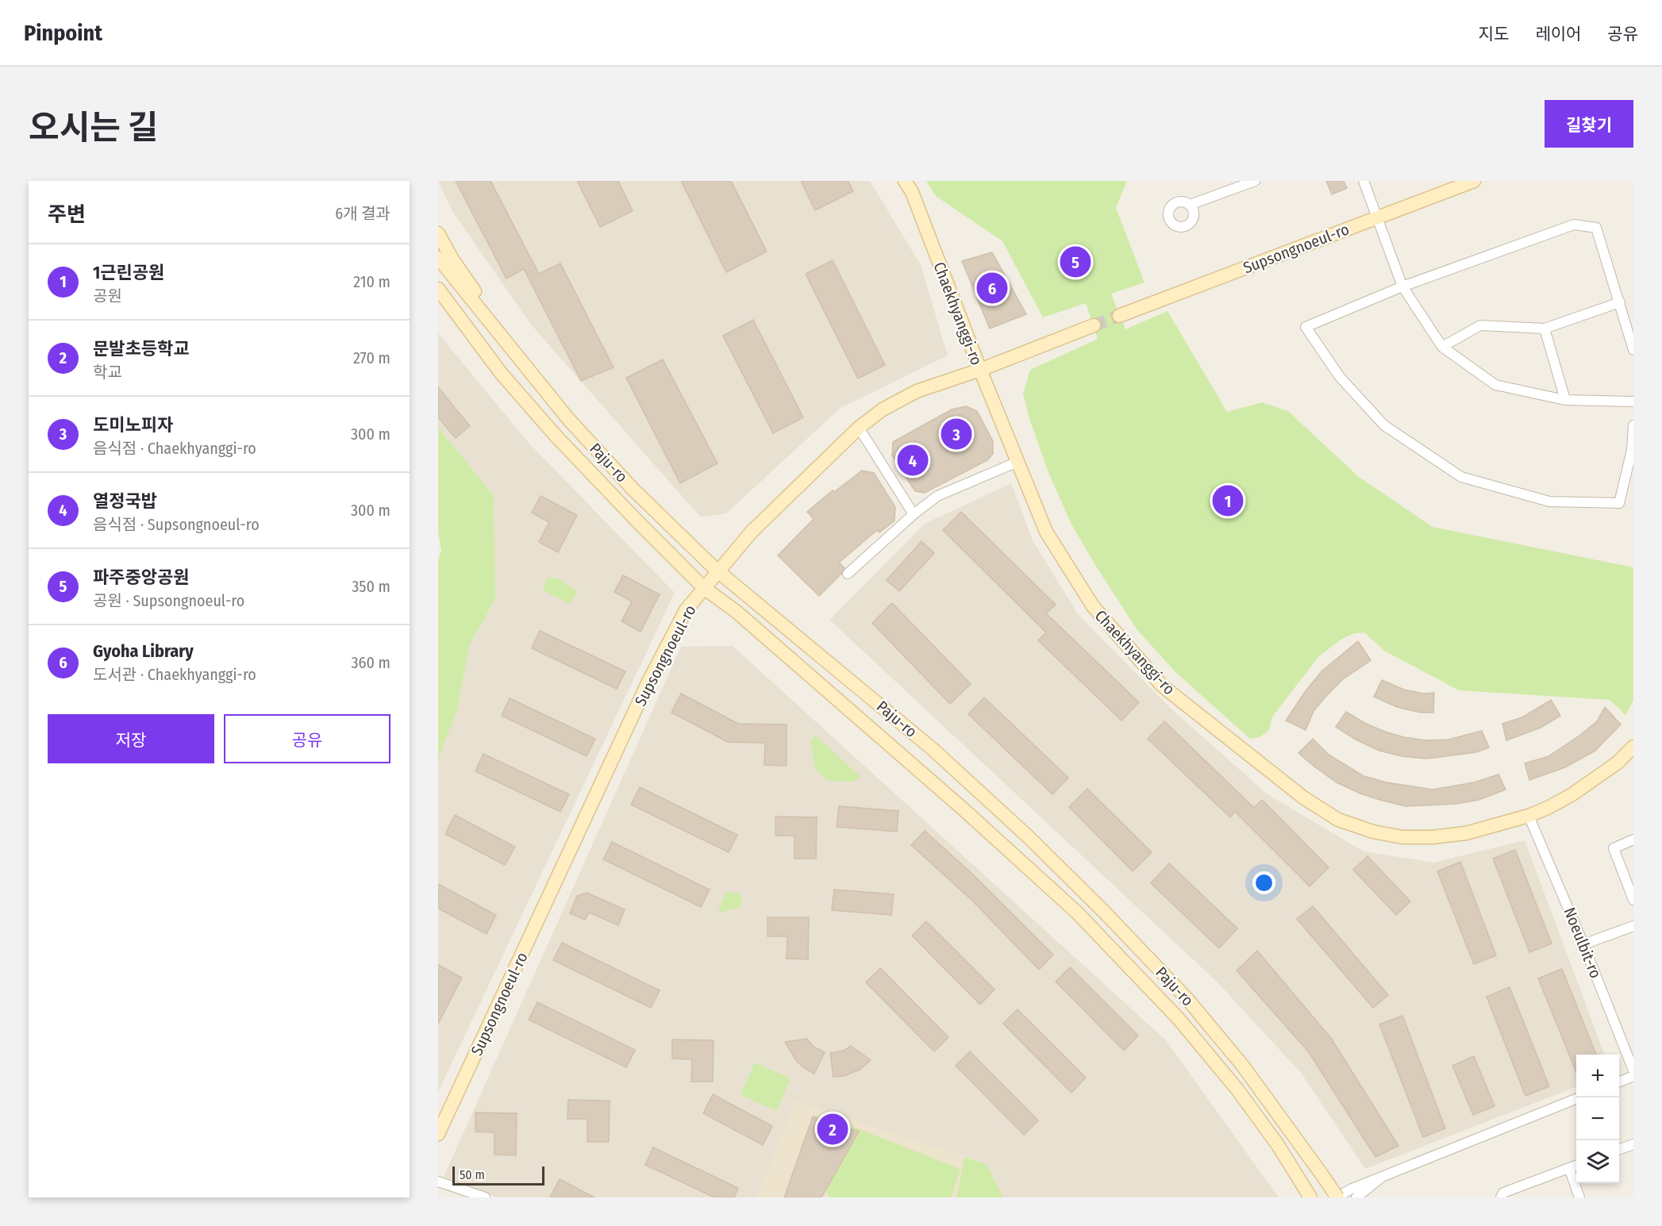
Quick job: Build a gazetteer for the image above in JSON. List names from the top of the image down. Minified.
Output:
{"streets":{"main road":["Supsongnoeul-ro","Chaekhyanggi-ro","Paju-ro"],"street":["Noeulbit-ro"]},"crossings":[["Supsongnoeul-ro","Chaekhyanggi-ro"],["Supsongnoeul-ro","Paju-ro"],["Chaekhyanggi-ro","Noeulbit-ro"]],"scale_bar":"50 m","page":{"header":"Pinpoint","nav":["지도","레이어","공유"],"title":"오시는 길","buttons":["길찾기",["저장","공유"]],"heading":["주변","6개 결과"],"list":[{"mark":"1","name":"1근린공원","note":"공원","value":"210 m"},{"mark":"2","name":"문발초등학교","note":"학교","value":"270 m"},{"mark":"3","name":"도미노피자","note":"음식점 · Chaekhyanggi-ro","value":"300 m"},{"mark":"4","name":"열정국밥","note":"음식점 · Supsongnoeul-ro","value":"300 m"},{"mark":"5","name":"파주중앙공원","note":"공원 · Supsongnoeul-ro","value":"350 m"},{"mark":"6","name":"Gyoha Library","note":"도서관 · Chaekhyanggi-ro","value":"360 m"}],"pins":["5","6","3","4","1","2"],"map_buttons":["+","−"],"scale":"50 m"}}
